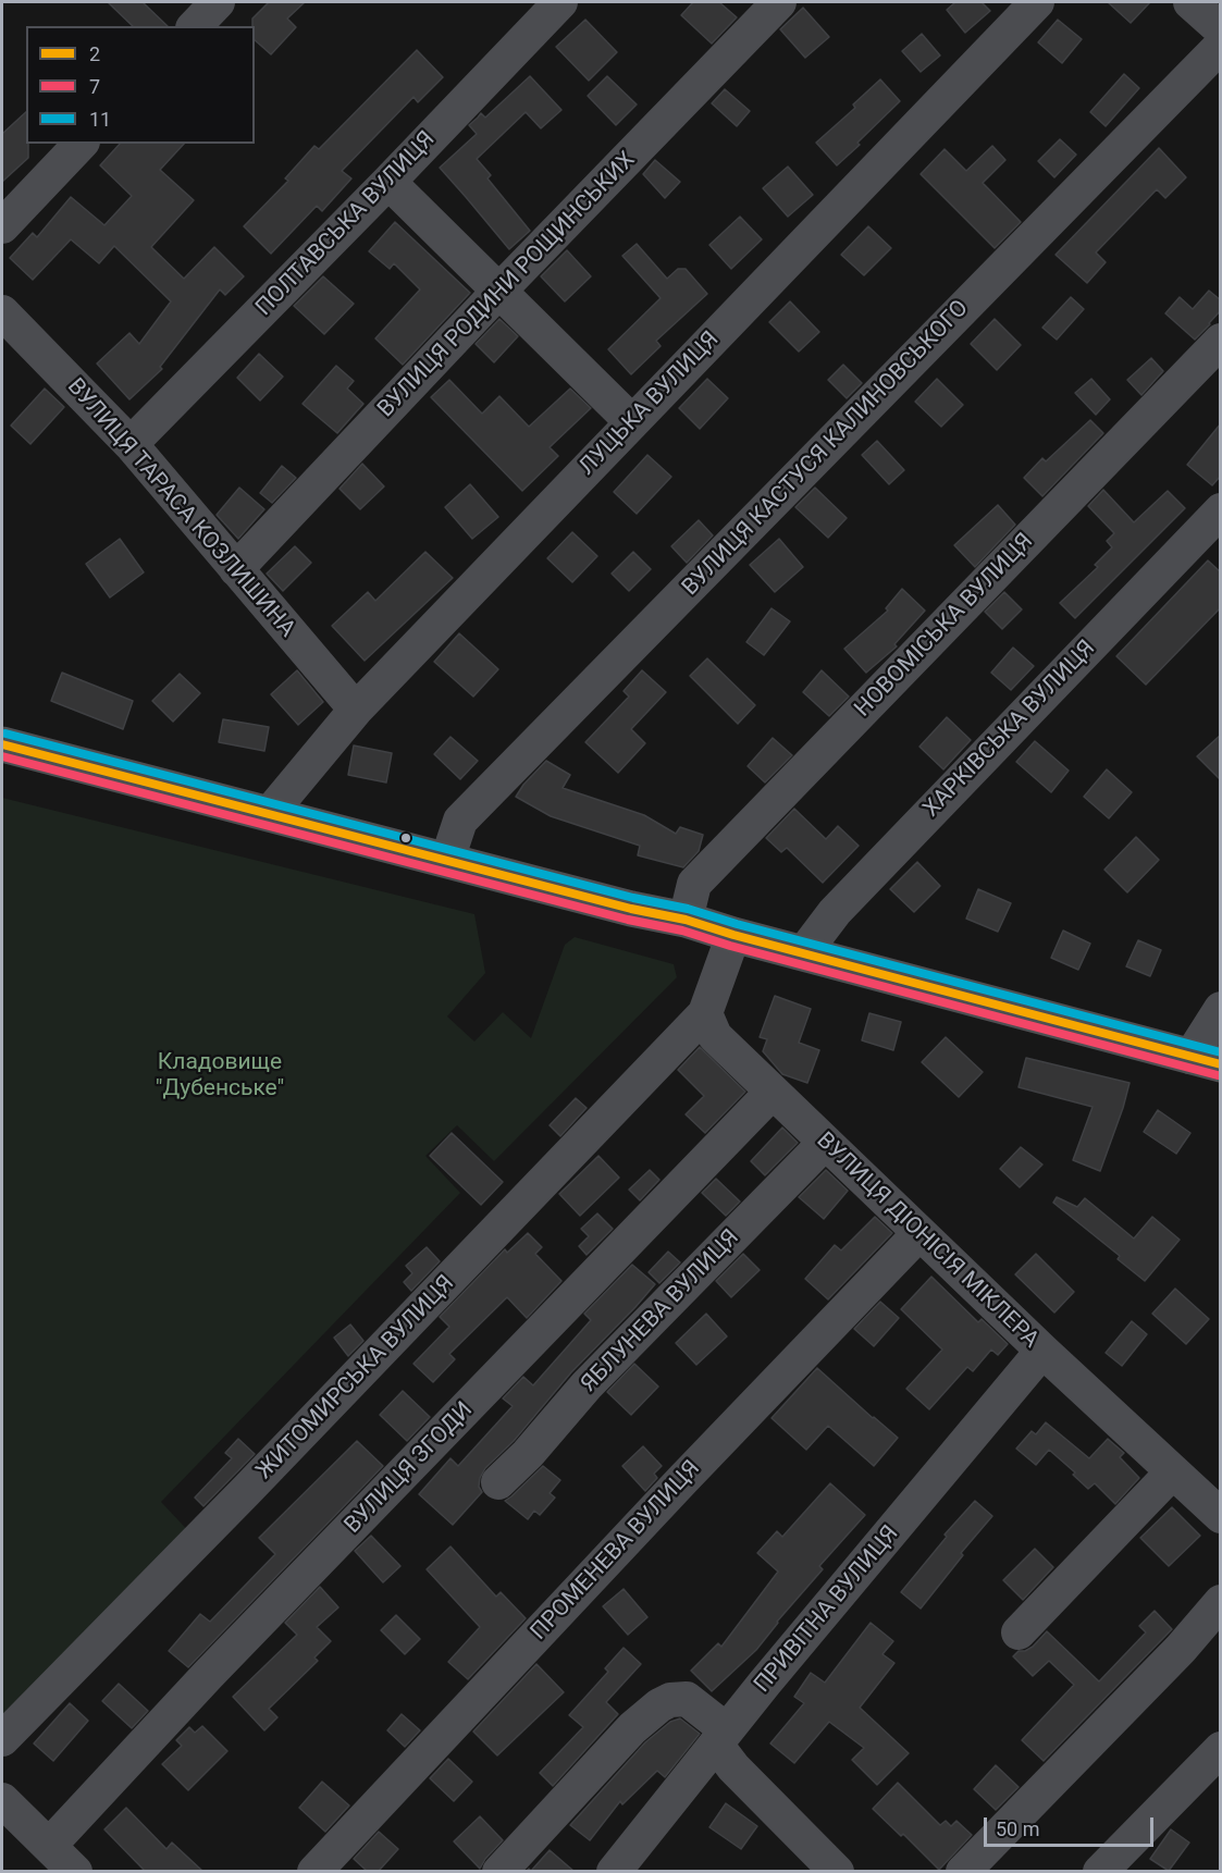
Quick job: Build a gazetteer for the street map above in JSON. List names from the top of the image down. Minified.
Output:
{"streets":{"street":["ПОЛТАВСЬКА ВУЛИЦЯ","ВУЛИЦЯ РОДИНИ РОЩИНСЬКИХ","ЛУЦЬКА ВУЛИЦЯ","ВУЛИЦЯ КАСТУСЯ КАЛИНОВСЬКОГО","ВУЛИЦЯ ТАРАСА КОЗЛИШИНА","НОВОМІСЬКА ВУЛИЦЯ","ХАРКІВСЬКА ВУЛИЦЯ","ВУЛИЦЯ ДІОНІСІЯ МІКЛЕРА","ЯБЛУНЕВА ВУЛИЦЯ","ЖИТОМИРСЬКА ВУЛИЦЯ","ВУЛИЦЯ ЗГОДИ","ПРОМЕНЕВА ВУЛИЦЯ","ПРИВІТНА ВУЛИЦЯ"]},"crossings":[["ПОЛТАВСЬКА ВУЛИЦЯ","ВУЛИЦЯ ТАРАСА КОЗЛИШИНА"],["ВУЛИЦЯ РОДИНИ РОЩИНСЬКИХ","ВУЛИЦЯ ТАРАСА КОЗЛИШИНА"],["ЛУЦЬКА ВУЛИЦЯ","ВУЛИЦЯ ТАРАСА КОЗЛИШИНА"],["ВУЛИЦЯ ДІОНІСІЯ МІКЛЕРА","ЯБЛУНЕВА ВУЛИЦЯ"],["ВУЛИЦЯ ДІОНІСІЯ МІКЛЕРА","ЖИТОМИРСЬКА ВУЛИЦЯ"],["ВУЛИЦЯ ДІОНІСІЯ МІКЛЕРА","ВУЛИЦЯ ЗГОДИ"],["ВУЛИЦЯ ДІОНІСІЯ МІКЛЕРА","ПРОМЕНЕВА ВУЛИЦЯ"],["ВУЛИЦЯ ДІОНІСІЯ МІКЛЕРА","ПРИВІТНА ВУЛИЦЯ"]],"parks":["Кладовище \"Дубенське\""],"lines":["transit line 11","transit line 2","transit line 7"],"legend":["2","7","11"],"scale_bar":"50 m"}
